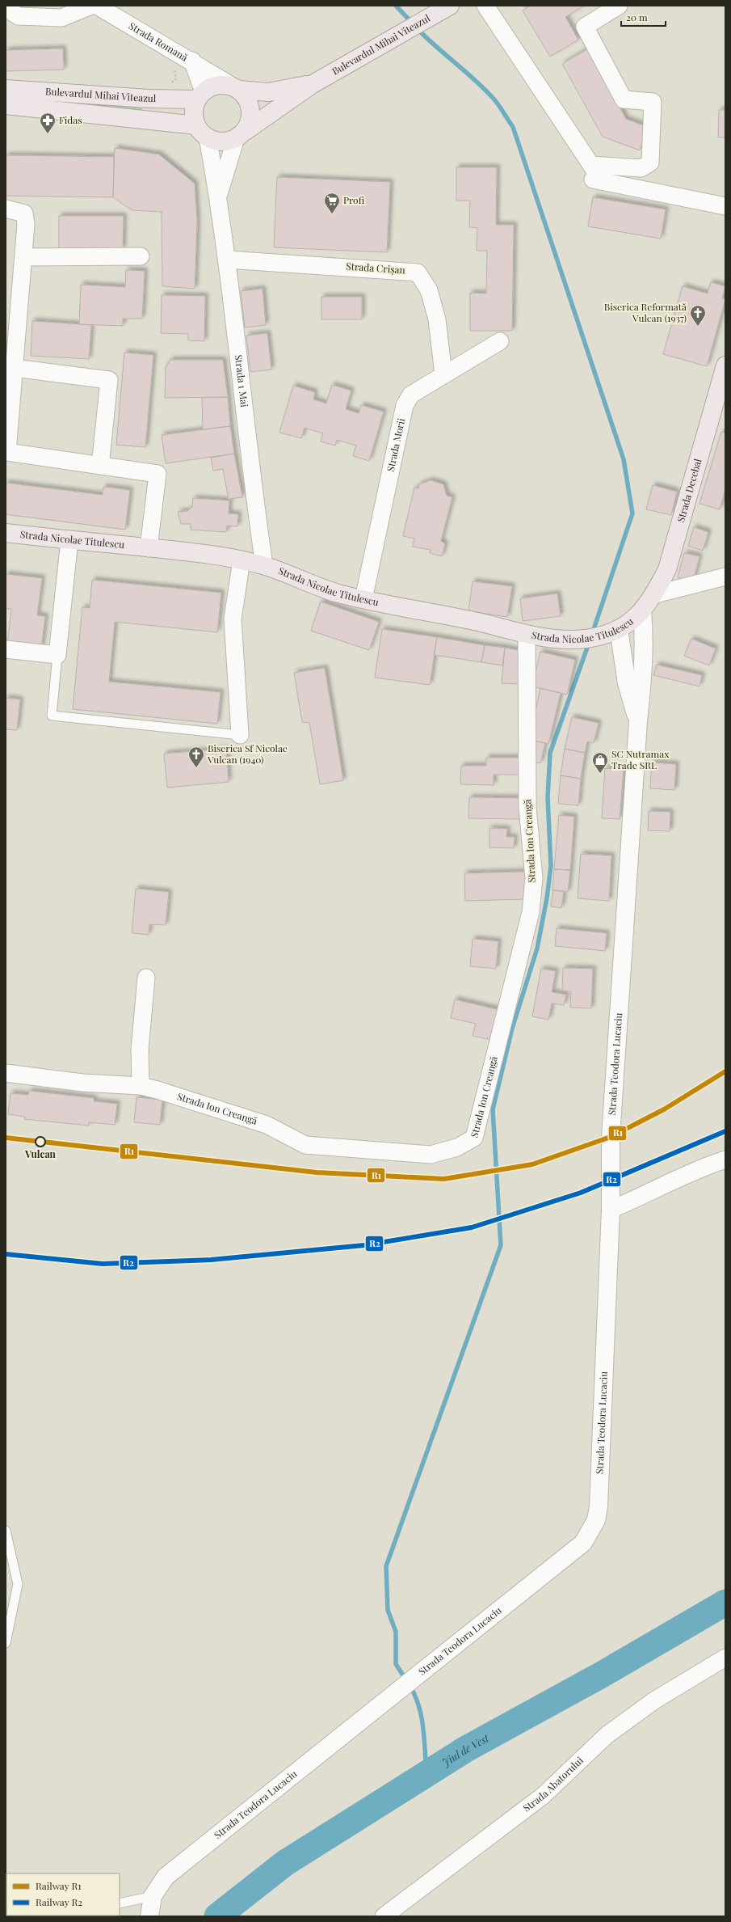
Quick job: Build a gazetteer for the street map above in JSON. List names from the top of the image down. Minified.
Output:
{"streets":{"main road":["Bulevardul Mihai Viteazul","Strada Decebal","Strada Nicolae Titulescu","Strada Teodora Lucaciu"],"street":["Strada Romană","Strada Crișan","Strada 1 Mai","Strada Morii","Strada Ion Creangă","Strada Abatorului"]},"crossings":[["Strada Romană","Bulevardul Mihai Viteazul"],["Strada Romană","Strada 1 Mai"],["Bulevardul Mihai Viteazul","Strada 1 Mai"],["Strada Crișan","Strada 1 Mai"],["Strada Crișan","Strada Morii"],["Strada 1 Mai","Strada Nicolae Titulescu"],["Strada Morii","Strada Nicolae Titulescu"],["Strada Decebal","Strada Nicolae Titulescu"],["Strada Decebal","Strada Teodora Lucaciu"],["Strada Nicolae Titulescu","Strada Ion Creangă"],["Strada Nicolae Titulescu","Strada Teodora Lucaciu"]],"water":["Jiul de Vest"],"places":{"pharmacy":["Fidas"],"supermarket":["Profi"],"church":["Biserica Reformată Vulcan (1937)","Biserica Sf Nicolae Vulcan (1940)"],"shop":["SC Nutramax Trade SRL"],"other":["Vulcan"]},"lines":["rail line R1","rail line R2"],"legend":["Railway R1","Railway R2"],"scale_bar":"20 m"}
